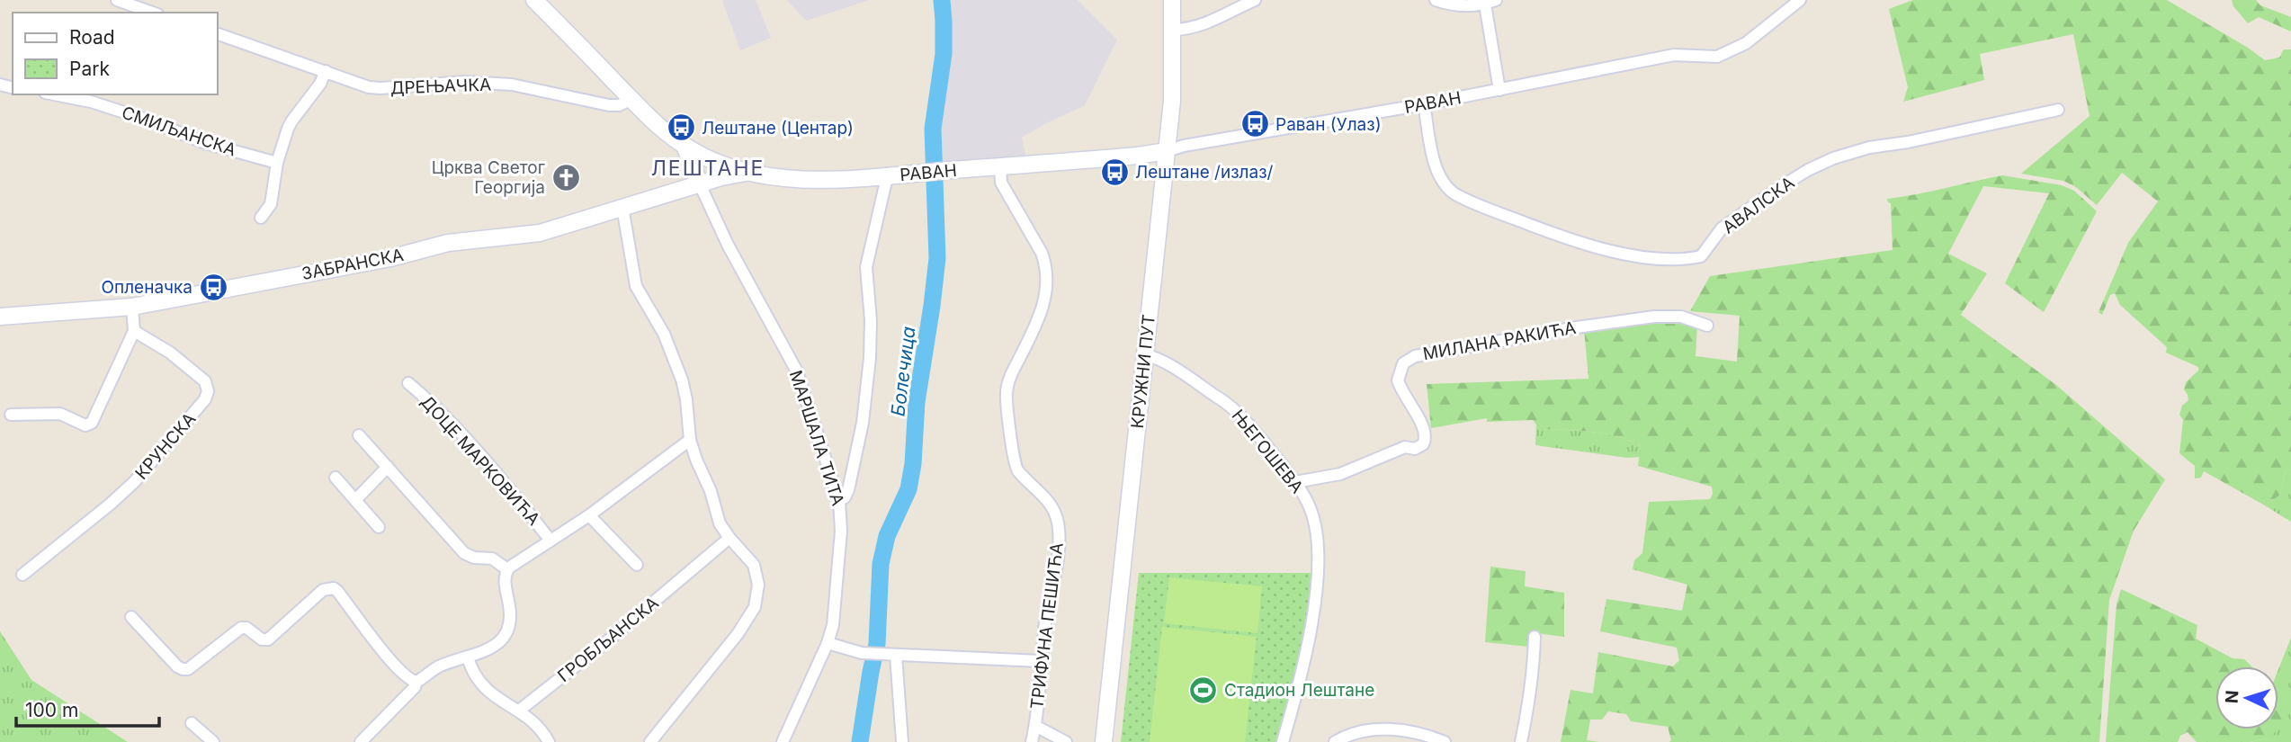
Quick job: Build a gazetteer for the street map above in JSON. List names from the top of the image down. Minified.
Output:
{"streets":{"street":["ДРЕЊАЧКА","РАВАН","СМИЉАНСКА","АВАЛСКА","ЗАБРАНСКА","МИЛАНА РАКИЋА","КРУЖНИ ПУТ","МАРШАЛА ТИТА","КРУНСКА","ЊЕГОШЕВА","ДОЦЕ МАРКОВИЋА","ТРИФУНА ПЕШИЋА","ГРОБЉАНСКА"]},"crossings":[["РАВАН","АВАЛСКА"],["РАВАН","ЗАБРАНСКА"],["РАВАН","КРУЖНИ ПУТ"],["РАВАН","МАРШАЛА ТИТА"],["РАВАН","ТРИФУНА ПЕШИЋА"],["ЗАБРАНСКА","МАРШАЛА ТИТА"],["МИЛАНА РАКИЋА","ЊЕГОШЕВА"],["КРУЖНИ ПУТ","ЊЕГОШЕВА"]],"districts":["ЛЕШТАНЕ"],"water":["Болечица"],"places":{"bus stop":["Раван (Улаз)","Лештане (Центар)","Лештане /излаз/","Опленачка"],"church":["Црква Светог Георгија"],"sports":["Стадион Лештане"]},"legend":["Road","Park"],"scale_bar":"100 m","north":"left"}
